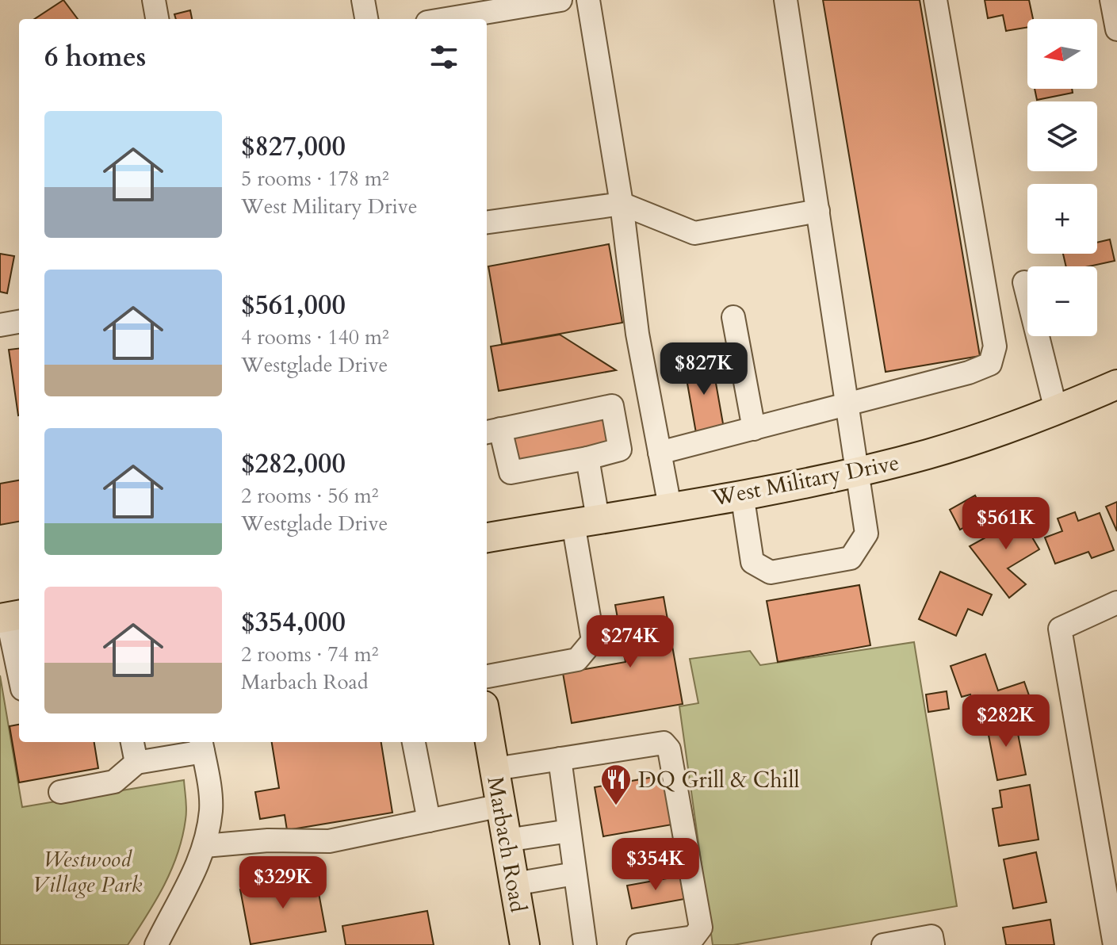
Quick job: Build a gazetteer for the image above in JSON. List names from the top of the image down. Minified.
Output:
{"streets":{"main road":["West Military Drive","Marbach Road"]},"parks":["Westwood Village Park"],"places":{"restaurant":["DQ Grill & Chill"]},"north":"left","page":{"map_buttons":["+","−"],"heading":"6 homes","list":[{"name":"$827,000","note":"5 rooms · 178 m² · West Military Drive"},{"name":"$561,000","note":"4 rooms · 140 m² · Westglade Drive"},{"name":"$282,000","note":"2 rooms · 56 m² · Westglade Drive"},{"name":"$354,000","note":"2 rooms · 74 m² · Marbach Road"}],"price":["$827K","$561K","$274K","$282K","$354K","$329K"]}}
